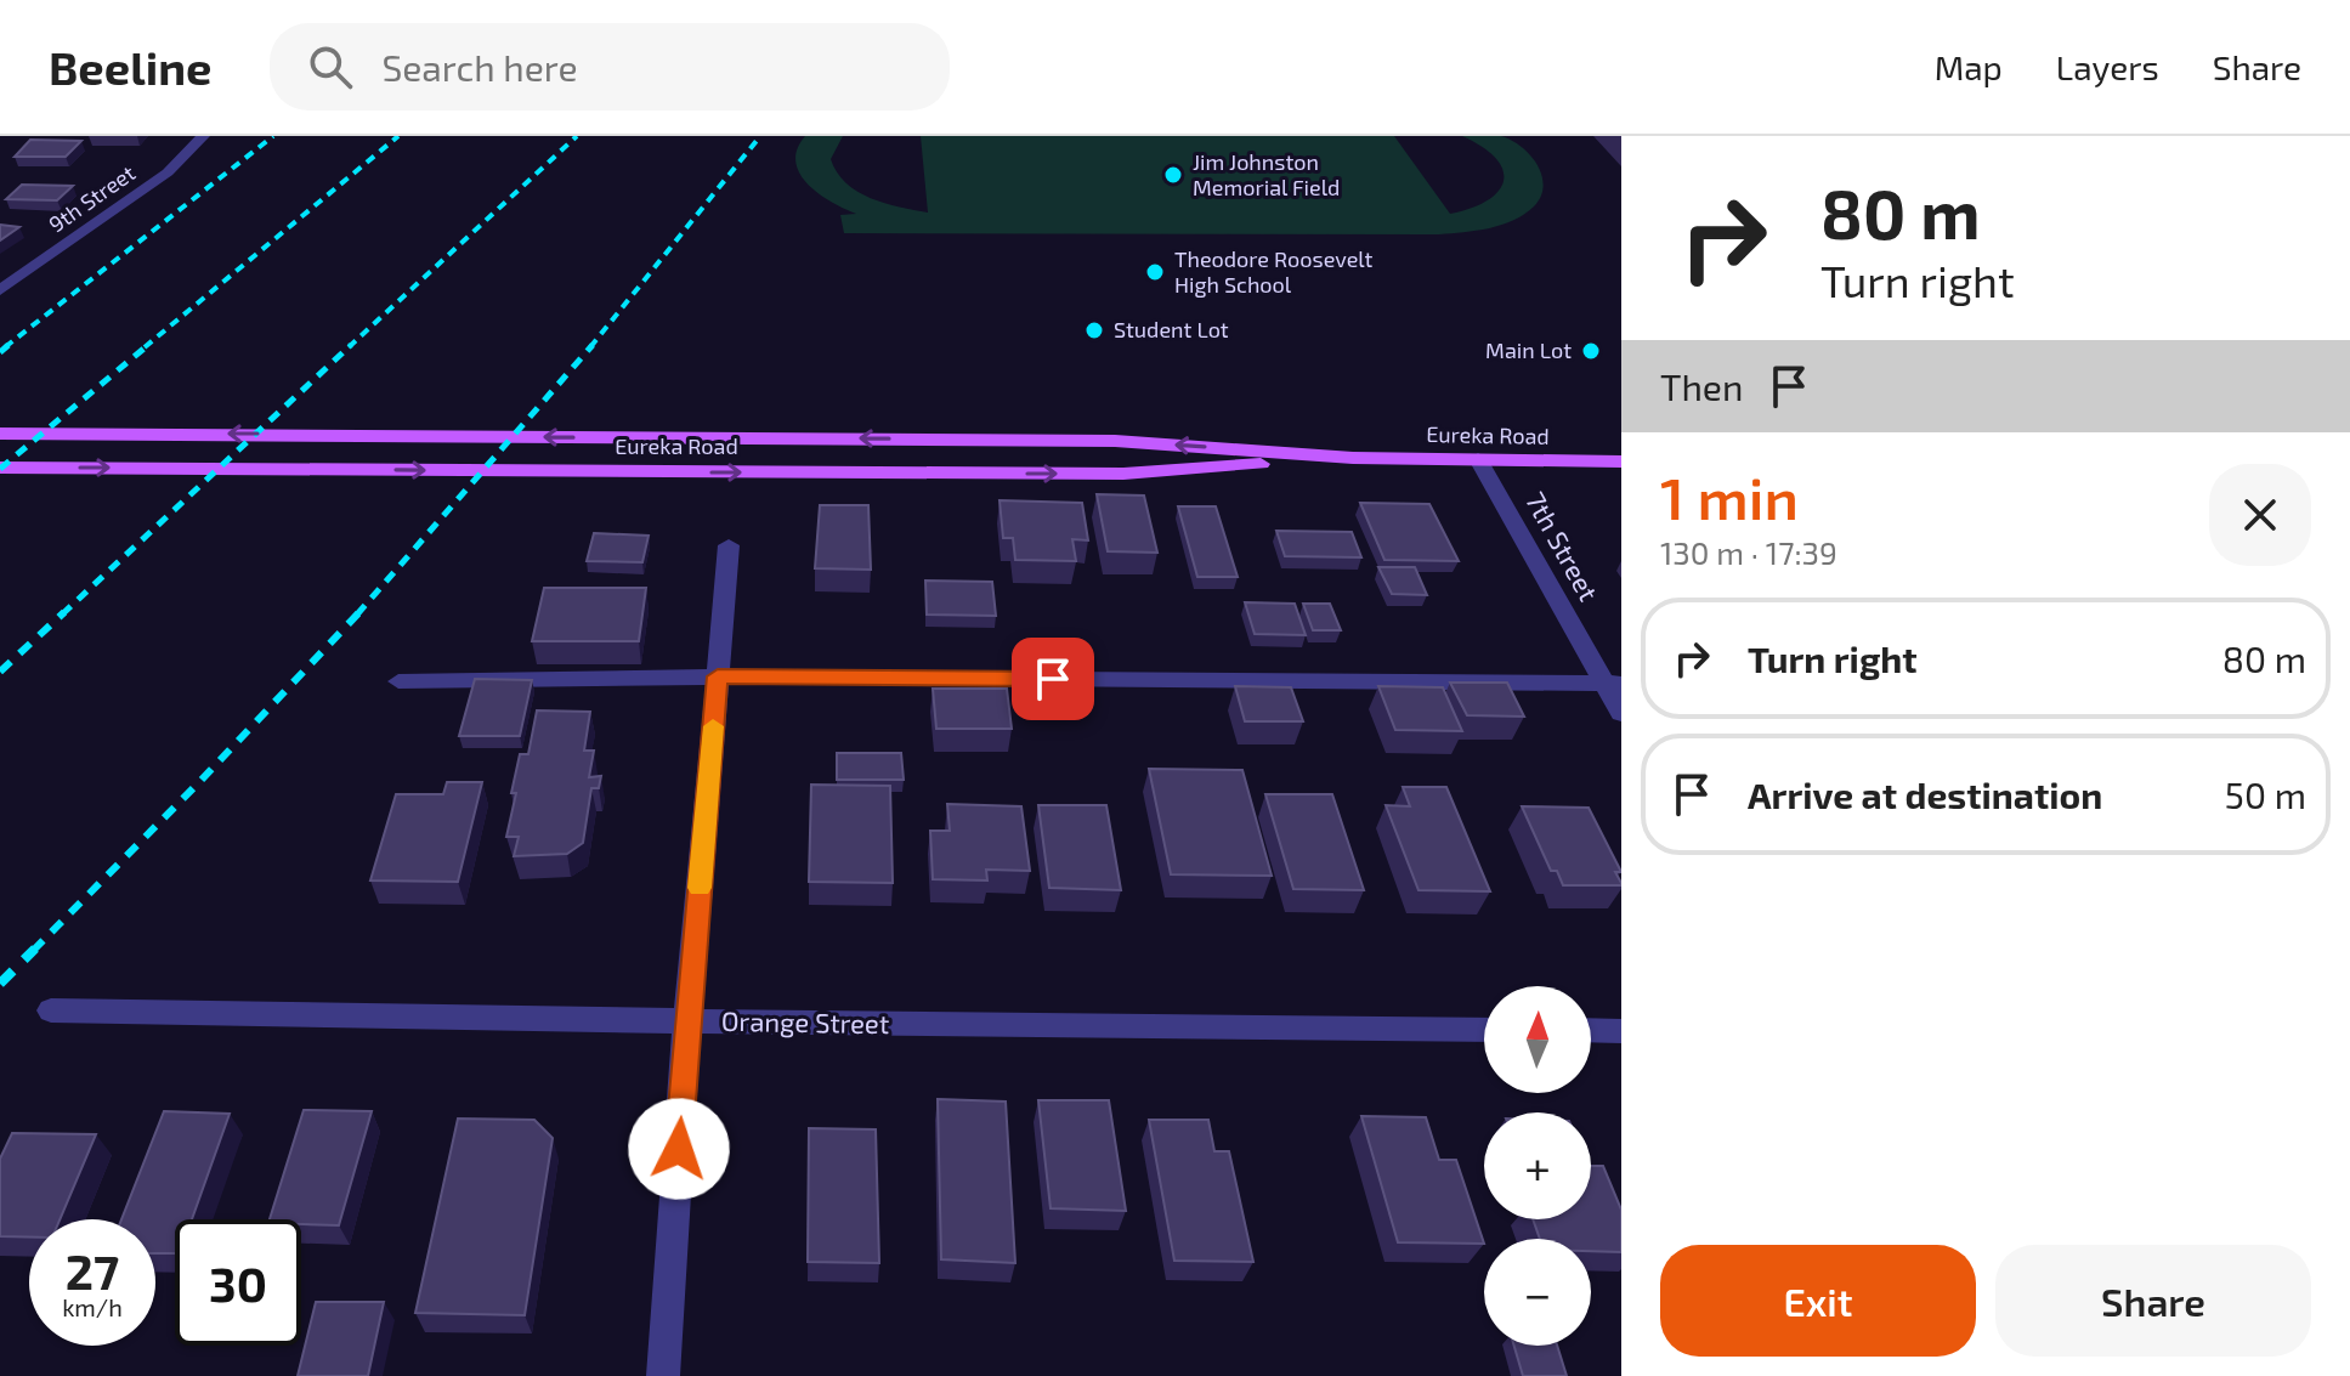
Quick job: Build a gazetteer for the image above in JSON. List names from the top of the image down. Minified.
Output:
{"streets":{"main road":["Eureka Road"],"street":["9th Street","7th Street","Orange Street"]},"crossings":[["Eureka Road","7th Street"]],"places":["Jim Johnston Memorial Field","Theodore Roosevelt High School","Student Lot","Main Lot"],"north":"top","page":{"header":"Beeline","search":"Search here","nav":["Map","Layers","Share"],"turn":["80 m","Turn right"],"then":"Then","heading":["1 min","130 m · 17:39"],"list":[{"name":"Turn right","value":"80 m"},{"name":"Arrive at destination","value":"50 m"}],"map_buttons":["+","−"],"speed":"27 km/h","limit":"30","buttons":["Exit","Share"]}}
